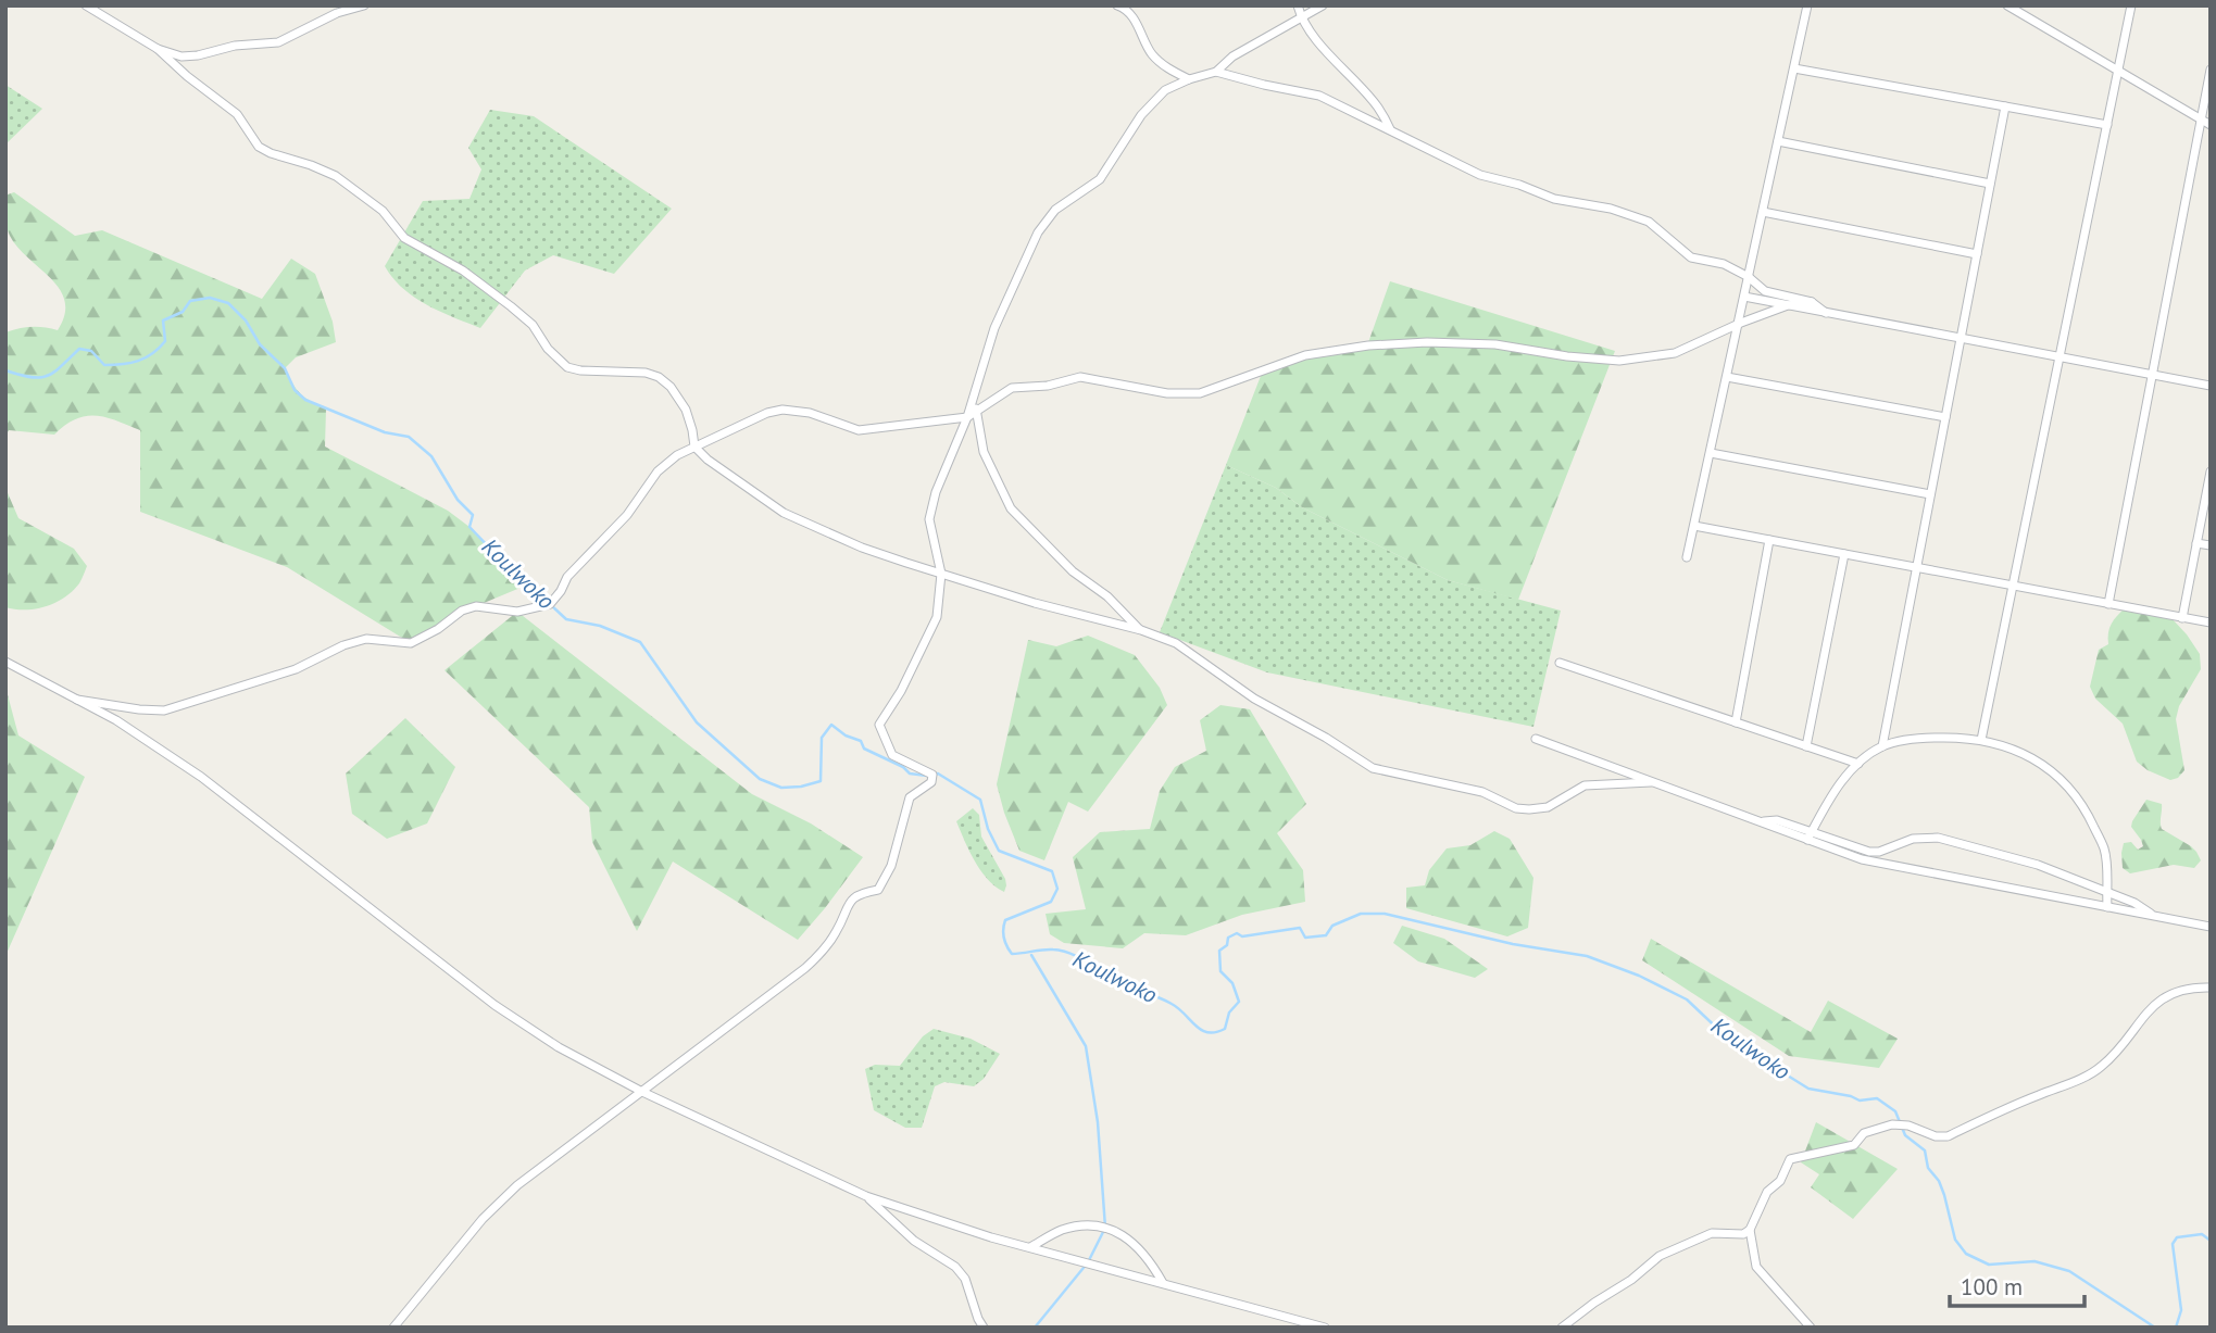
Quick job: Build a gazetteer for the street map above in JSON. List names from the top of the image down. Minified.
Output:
{"water":["Koulwoko"],"scale_bar":"100 m"}
